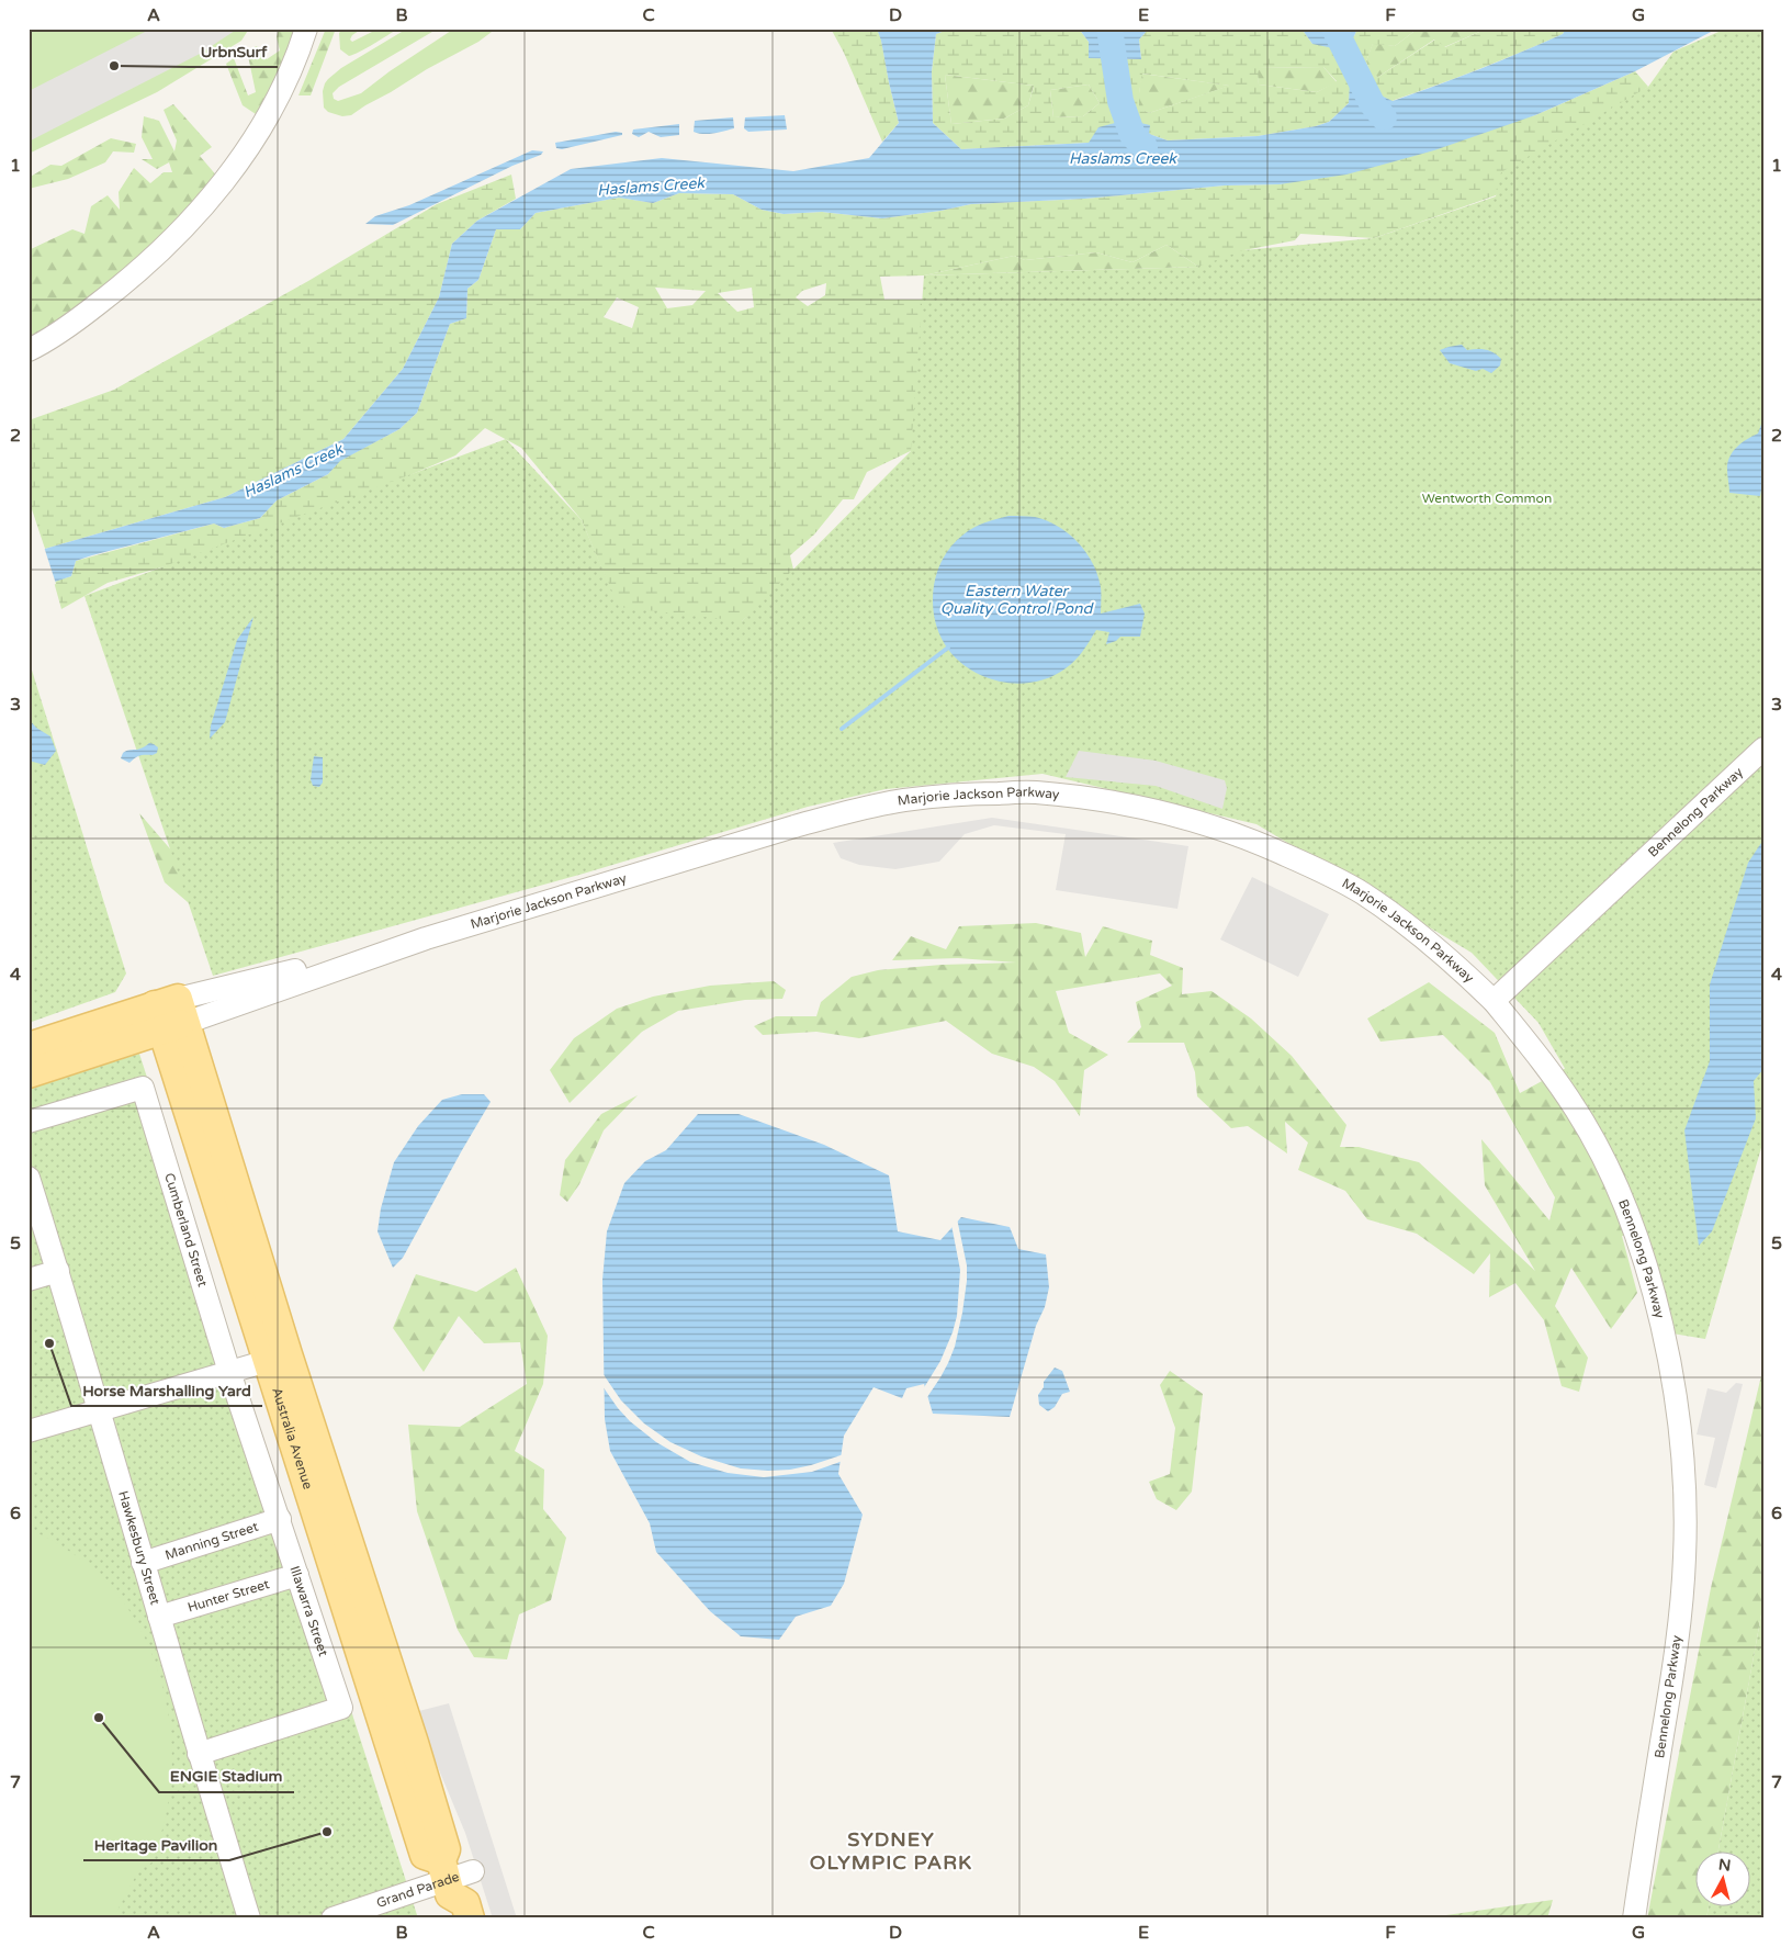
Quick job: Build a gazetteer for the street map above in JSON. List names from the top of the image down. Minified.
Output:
{"streets":{"main road":["Australia Avenue"],"street":["Marjorie Jackson Parkway","Bennelong Parkway","Cumberland Street","Manning Street","Hawkesbury Street","Hunter Street","Illawarra Street","Grand Parade"]},"crossings":[["Marjorie Jackson Parkway","Bennelong Parkway"],["Marjorie Jackson Parkway","Australia Avenue"],["Cumberland Street","Australia Avenue"],["Cumberland Street","Illawarra Street"],["Australia Avenue","Illawarra Street"],["Australia Avenue","Grand Parade"],["Manning Street","Hawkesbury Street"],["Manning Street","Illawarra Street"],["Hawkesbury Street","Hunter Street"],["Hawkesbury Street","Illawarra Street"],["Hunter Street","Illawarra Street"]],"districts":["SYDNEY OLYMPIC PARK"],"water":["Haslams Creek","Eastern Water Quality Control Pond"],"parks":["Wentworth Common"],"places":["UrbnSurf","Horse Marshalling Yard","ENGIE Stadium","Heritage Pavilion"],"north":"top","grid":{"columns":["A","B","C","D","E","F","G"],"rows":["1","2","3","4","5","6","7"]}}
